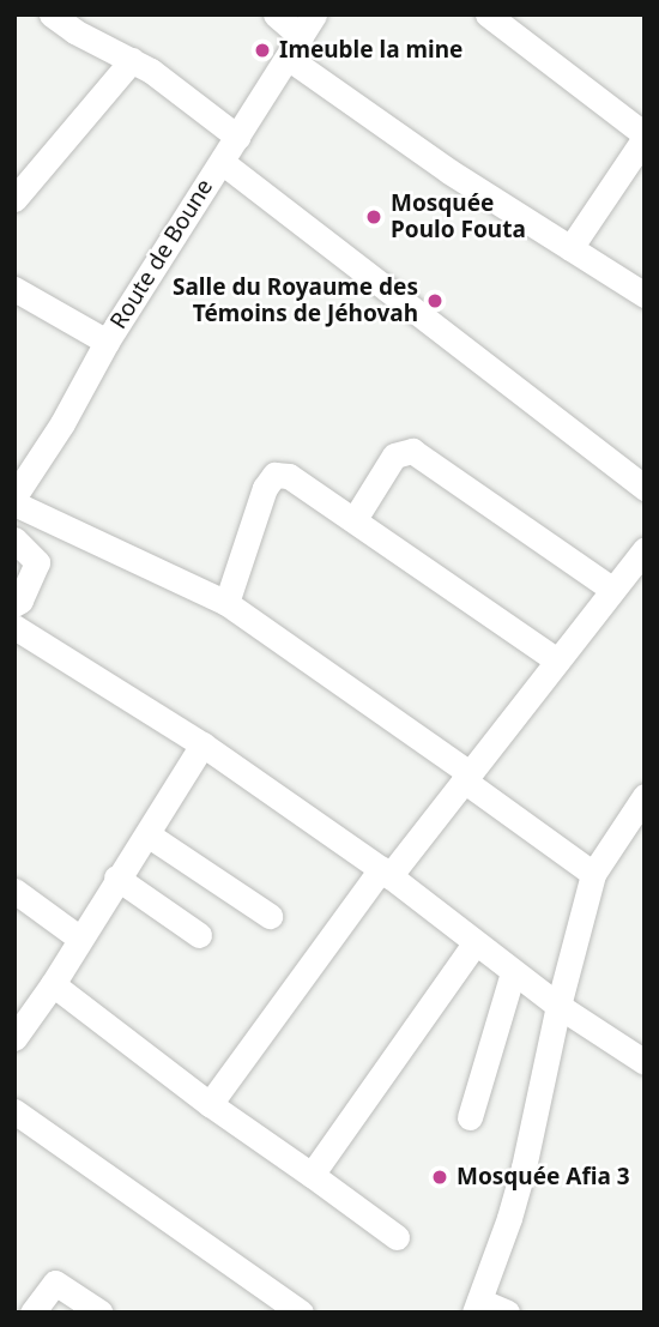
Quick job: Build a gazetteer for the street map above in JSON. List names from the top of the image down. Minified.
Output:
{"streets":{"street":["Route de Boune"]},"places":["Imeuble la mine","Mosquée Poulo Fouta","Salle du Royaume des Témoins de Jéhovah","Mosquée Afia 3"]}
